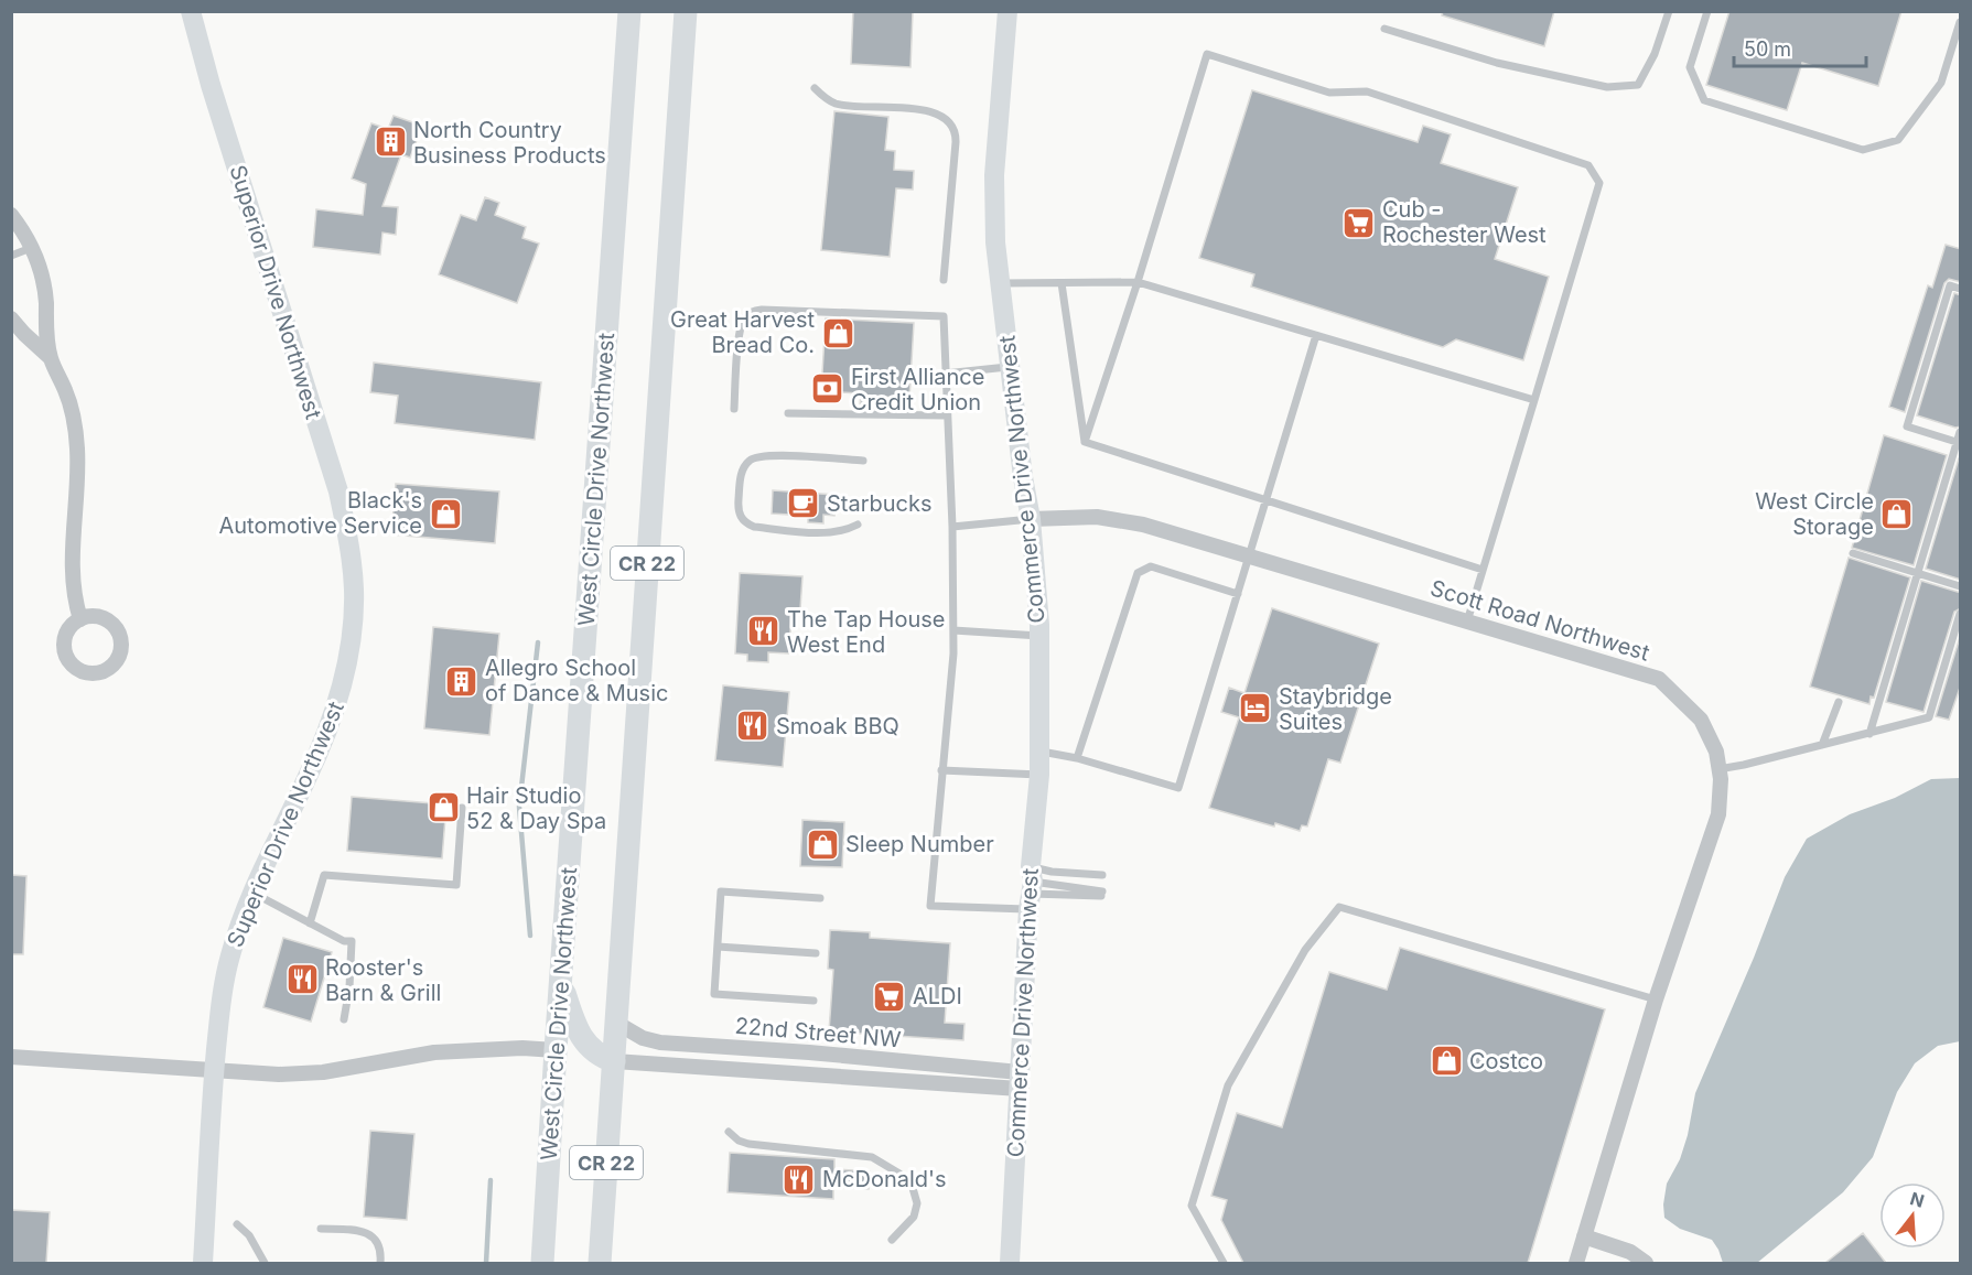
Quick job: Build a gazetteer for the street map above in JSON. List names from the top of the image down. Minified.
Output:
{"streets":{"main road":["West Circle Drive Northwest","CR 22"],"street":["Superior Drive Northwest","Commerce Drive Northwest","Scott Road Northwest","22nd Street NW"]},"crossings":[["Commerce Drive Northwest","Scott Road Northwest"],["Commerce Drive Northwest","22nd Street NW"],["CR 22","22nd Street NW"]],"places":{"building":["North Country Business Products","Allegro School of Dance & Music"],"supermarket":["Cub - Rochester West","ALDI"],"shop":["Great Harvest Bread Co.","Black's Automotive Service","West Circle Storage","Hair Studio 52 & Day Spa","Sleep Number","Costco"],"bank":["First Alliance Credit Union"],"cafe":["Starbucks"],"restaurant":["The Tap House West End","Smoak BBQ","Rooster's Barn & Grill","McDonald's"],"hotel":["Staybridge Suites"]},"scale_bar":"50 m","north":"top"}
